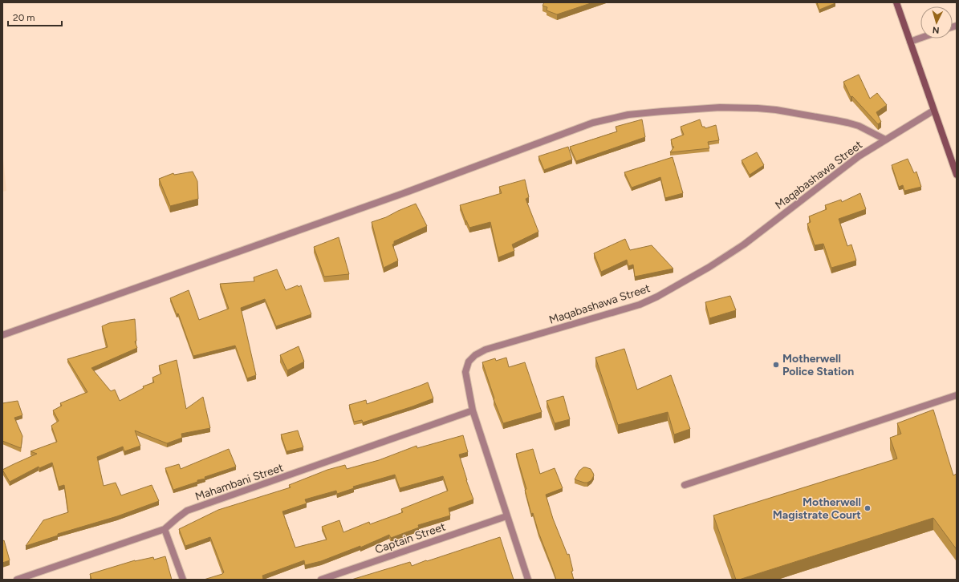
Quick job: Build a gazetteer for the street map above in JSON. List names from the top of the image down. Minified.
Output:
{"streets":{"street":["Maqabashawa Street","Mahambani Street","Captain Street"]},"crossings":[["Maqabashawa Street","Mahambani Street"],["Maqabashawa Street","Captain Street"]],"places":["Motherwell Police Station","Motherwell Magistrate Court"],"scale_bar":"20 m","north":"bottom"}
